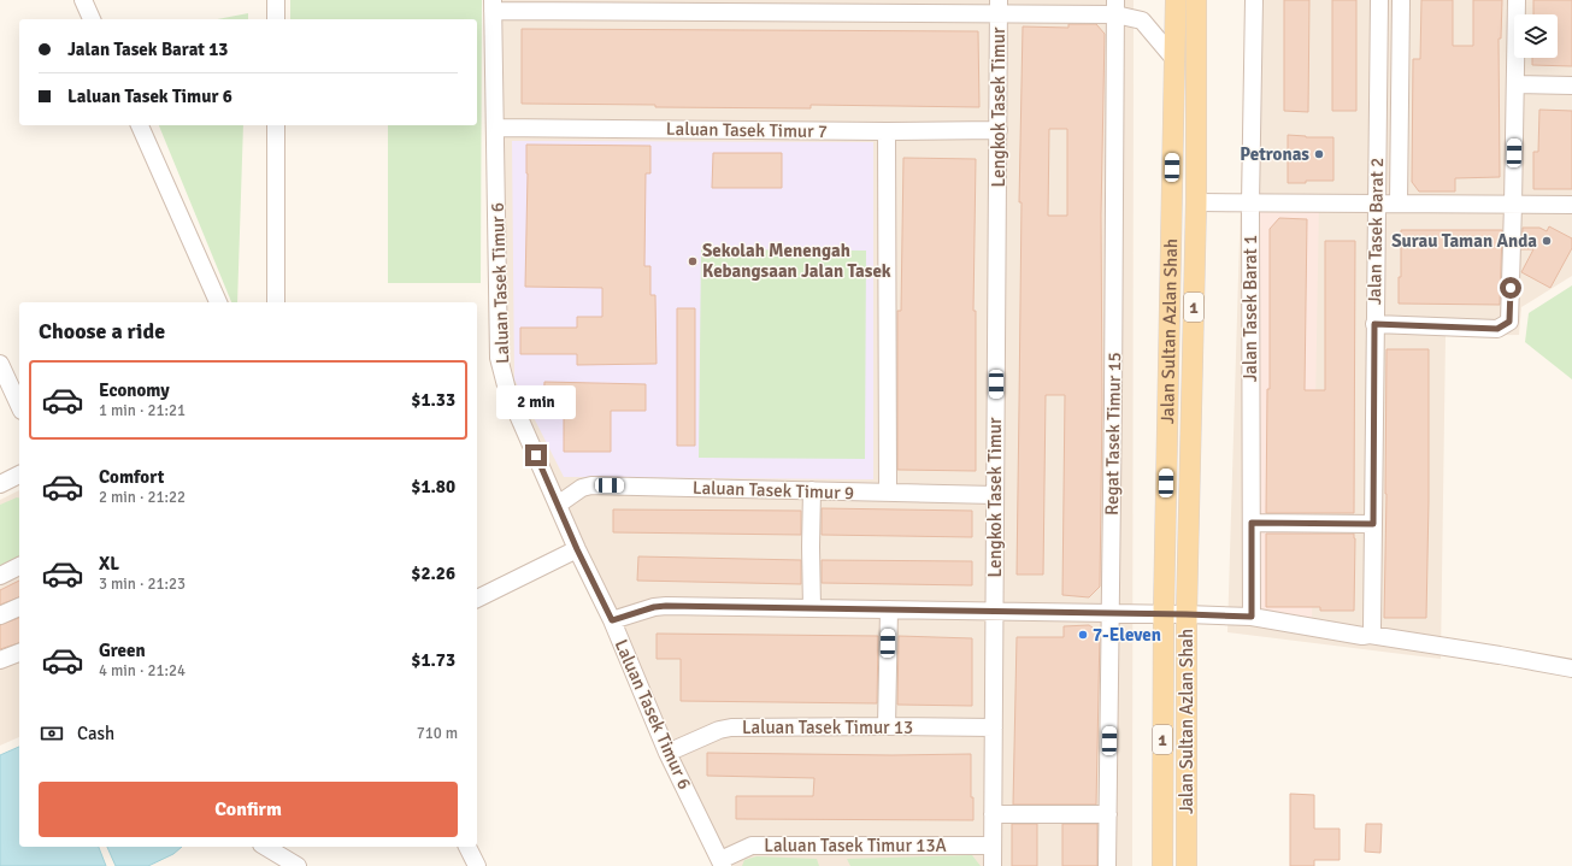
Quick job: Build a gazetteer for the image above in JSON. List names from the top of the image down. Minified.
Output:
{"streets":{"main road":["1","Jalan Sultan Azlan Shah"],"street":["Lengkok Tasek Timur","Laluan Tasek Timur 7","Jalan Tasek Barat 2","Laluan Tasek Timur 6","Jalan Tasek Barat 1","Regat Tasek Timur 15","Laluan Tasek Timur 9","Laluan Tasek Timur 13","Laluan Tasek Timur 13A"]},"crossings":[["Lengkok Tasek Timur","Laluan Tasek Timur 7"],["Lengkok Tasek Timur","Jalan Sultan Azlan Shah"],["Lengkok Tasek Timur","Regat Tasek Timur 15"],["Lengkok Tasek Timur","Laluan Tasek Timur 9"],["Lengkok Tasek Timur","Laluan Tasek Timur 13"],["Lengkok Tasek Timur","Laluan Tasek Timur 13A"],["Laluan Tasek Timur 7","Laluan Tasek Timur 6"],["Laluan Tasek Timur 6","Laluan Tasek Timur 9"],["Laluan Tasek Timur 6","Laluan Tasek Timur 13"],["Laluan Tasek Timur 6","Laluan Tasek Timur 13A"]],"places":["Petronas","Surau Taman Anda","Sekolah Menengah Kebangsaan Jalan Tasek","7-Eleven"],"page":{"banner":["Jalan Tasek Barat 13","Laluan Tasek Timur 6"],"heading":"Choose a ride","list":[{"name":"Economy","note":"1 min · 21:21","value":"$1.33"},{"name":"Comfort","note":"2 min · 21:22","value":"$1.80"},{"name":"XL","note":"3 min · 21:23","value":"$2.26"},{"name":"Green","note":"4 min · 21:24","value":"$1.73"}],"bubble":"2 min","pay":["Cash","710 m"],"buttons":"Confirm"}}
